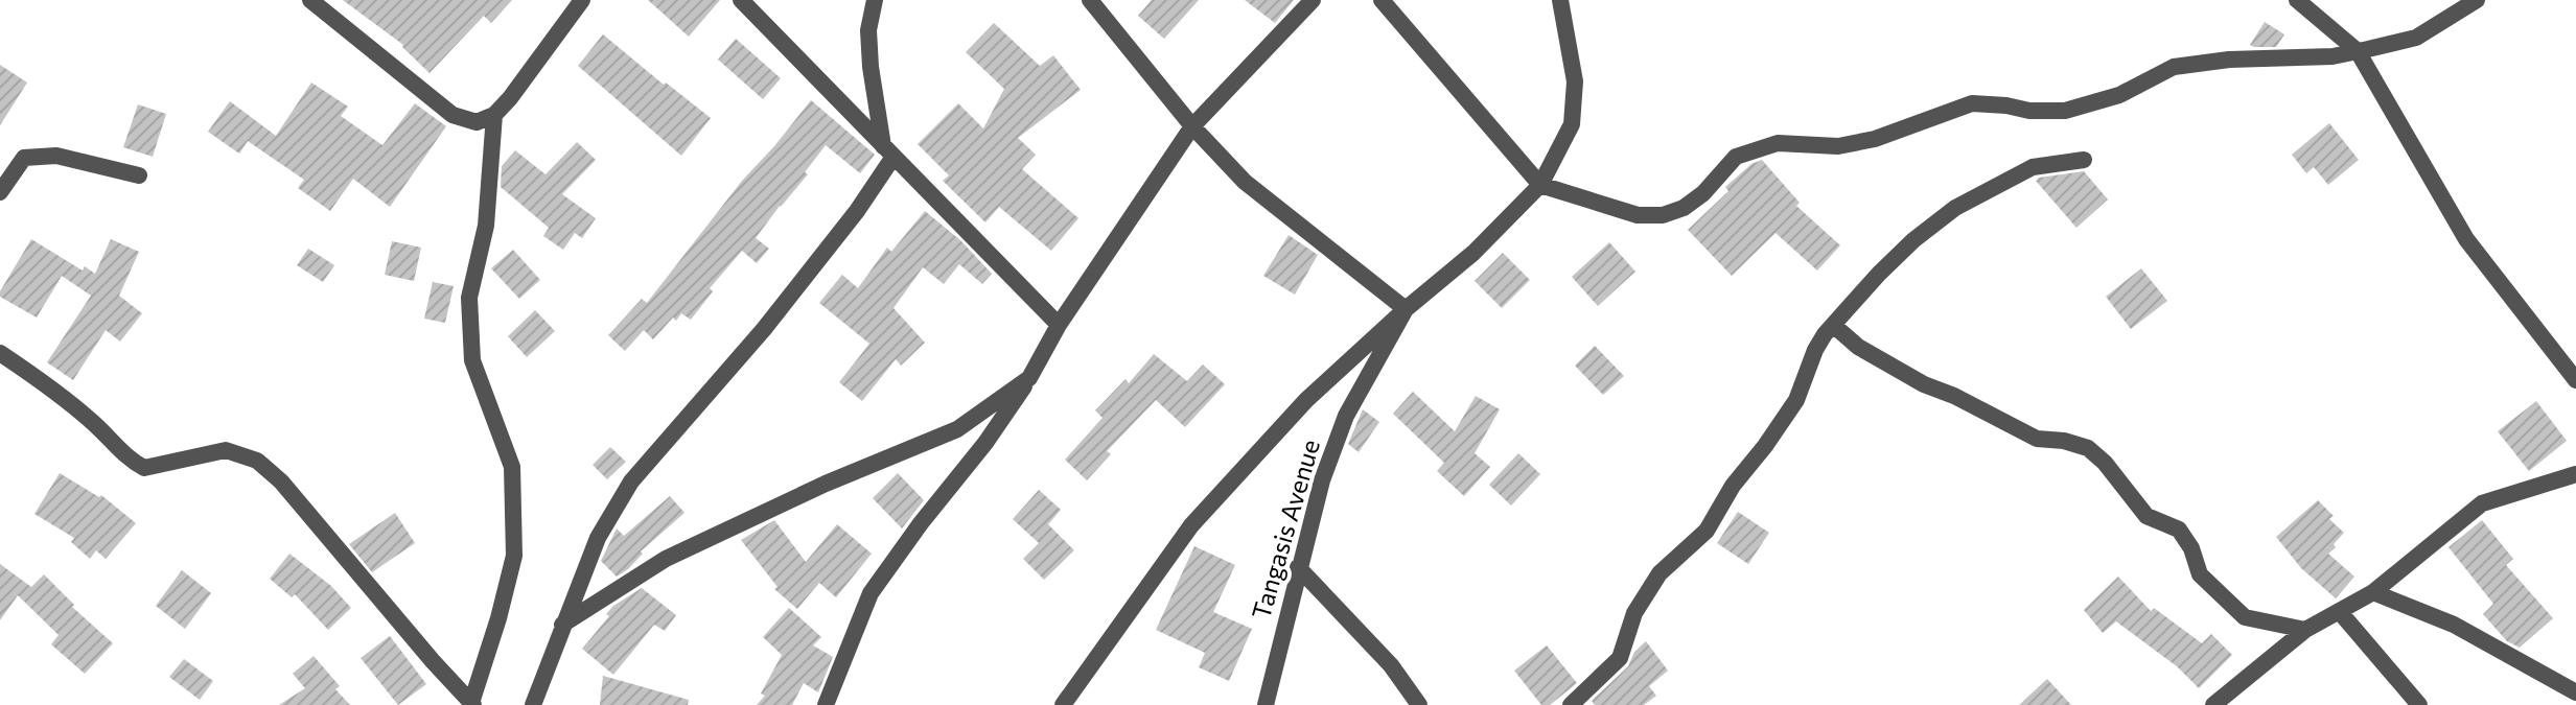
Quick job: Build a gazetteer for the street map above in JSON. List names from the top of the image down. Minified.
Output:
{"streets":{"street":["Tangasis Avenue"]}}
